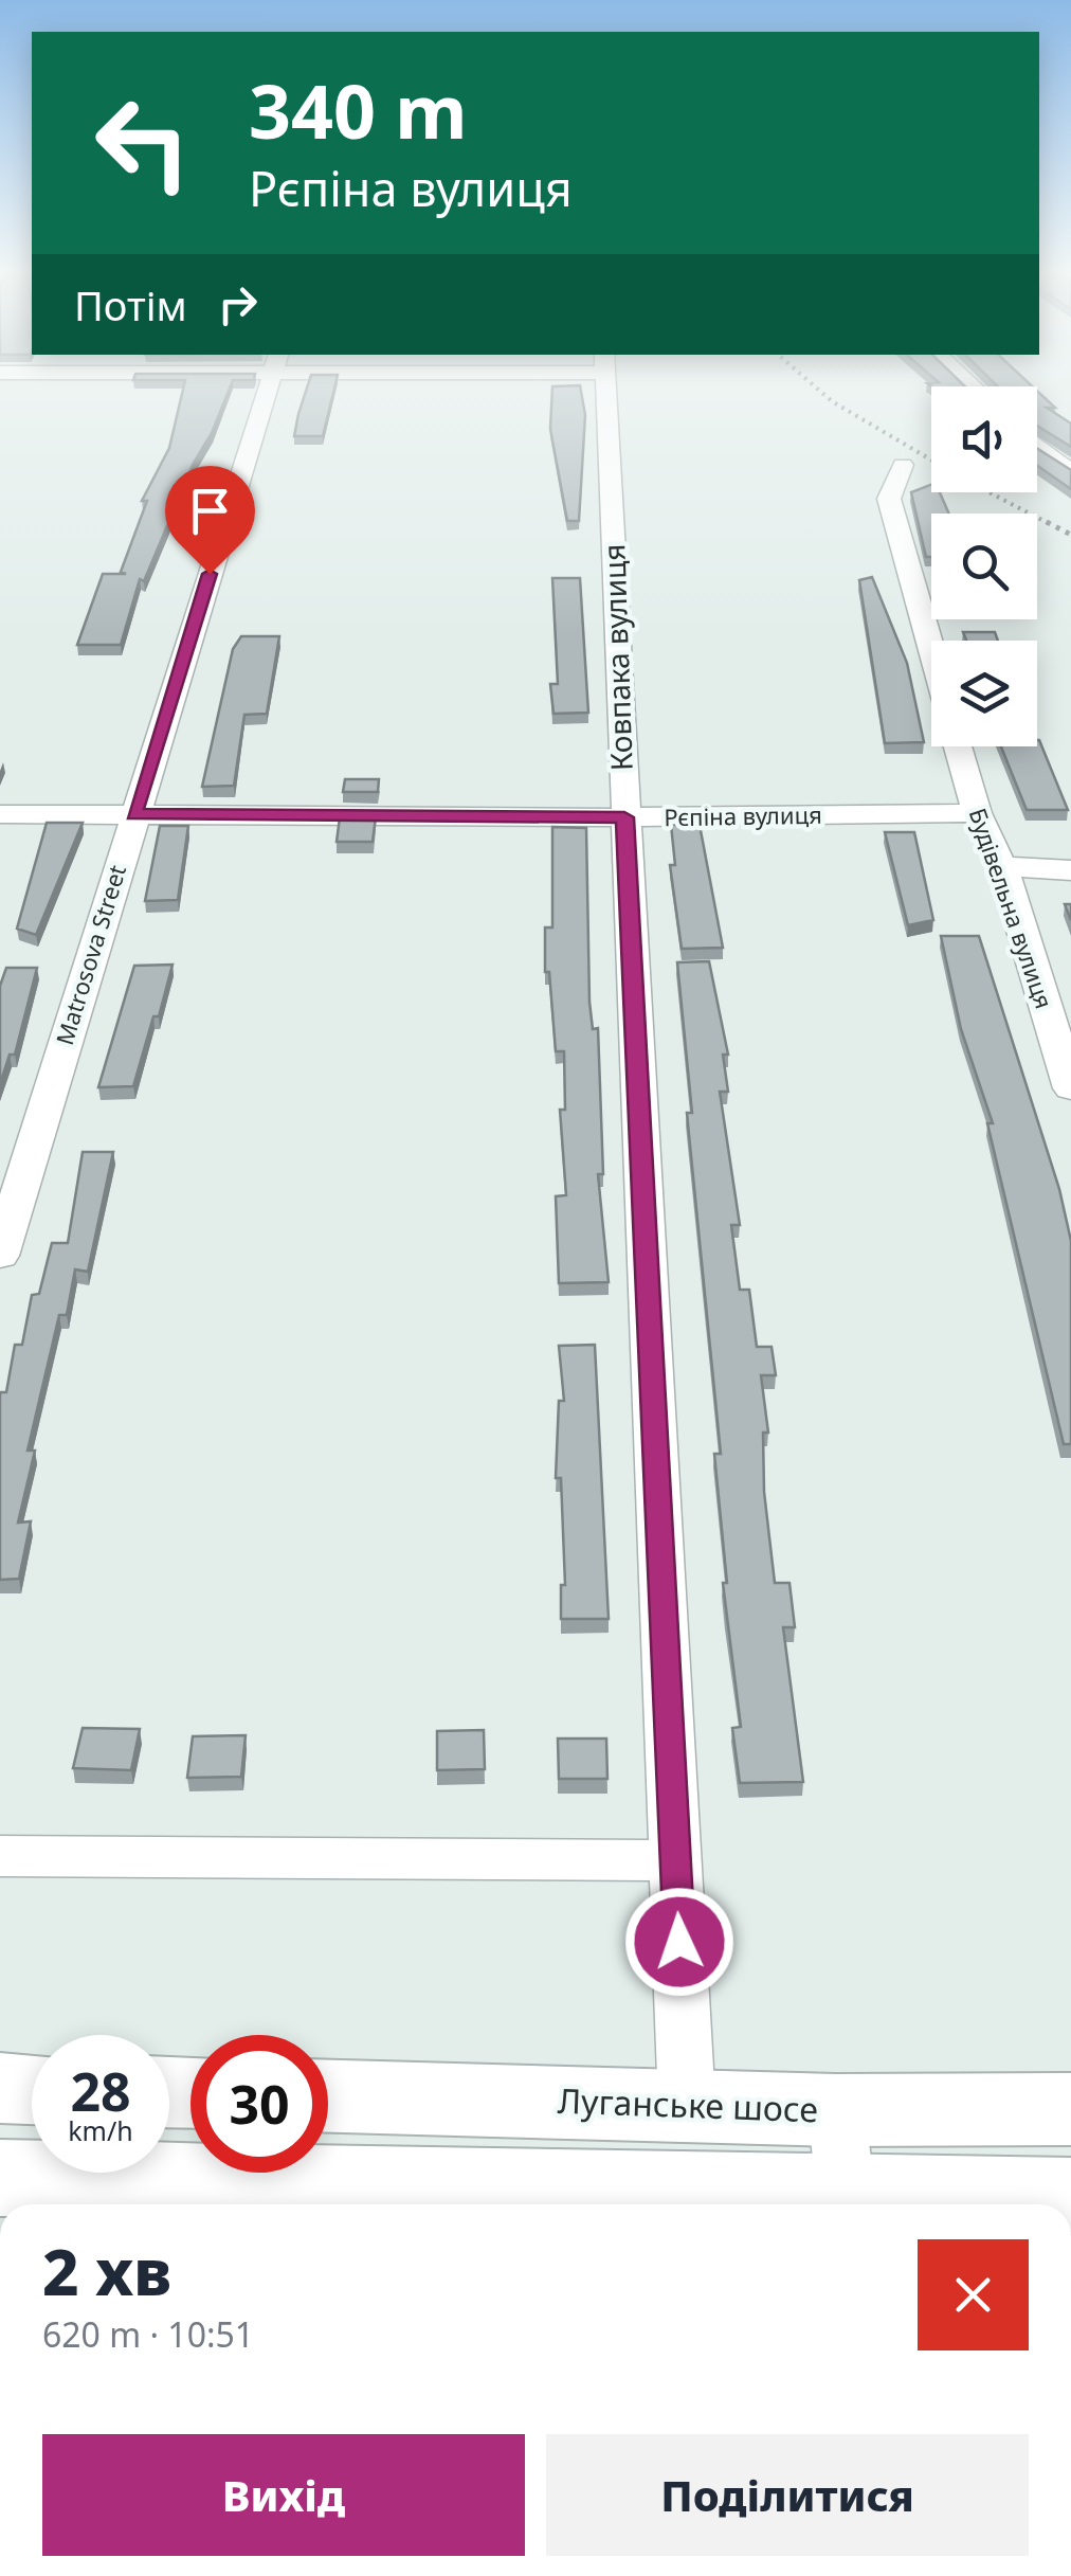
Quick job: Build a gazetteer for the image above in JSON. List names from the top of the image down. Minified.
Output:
{"streets":{"main road":["Луганське шосе"],"street":["Ковпака вулиця","Рєпіна вулиця","Будівельна вулиця","Matrosova Street"]},"crossings":[["Ковпака вулиця","Рєпіна вулиця"],["Ковпака вулиця","Луганське шосе"],["Рєпіна вулиця","Будівельна вулиця"],["Рєпіна вулиця","Matrosova Street"]],"page":{"turn":["340 m","Рєпіна вулиця"],"then":"Потім","speed":"28 km/h","limit":"30","heading":["2 хв","620 m · 10:51"],"buttons":["Вихід","Поділитися"]}}
